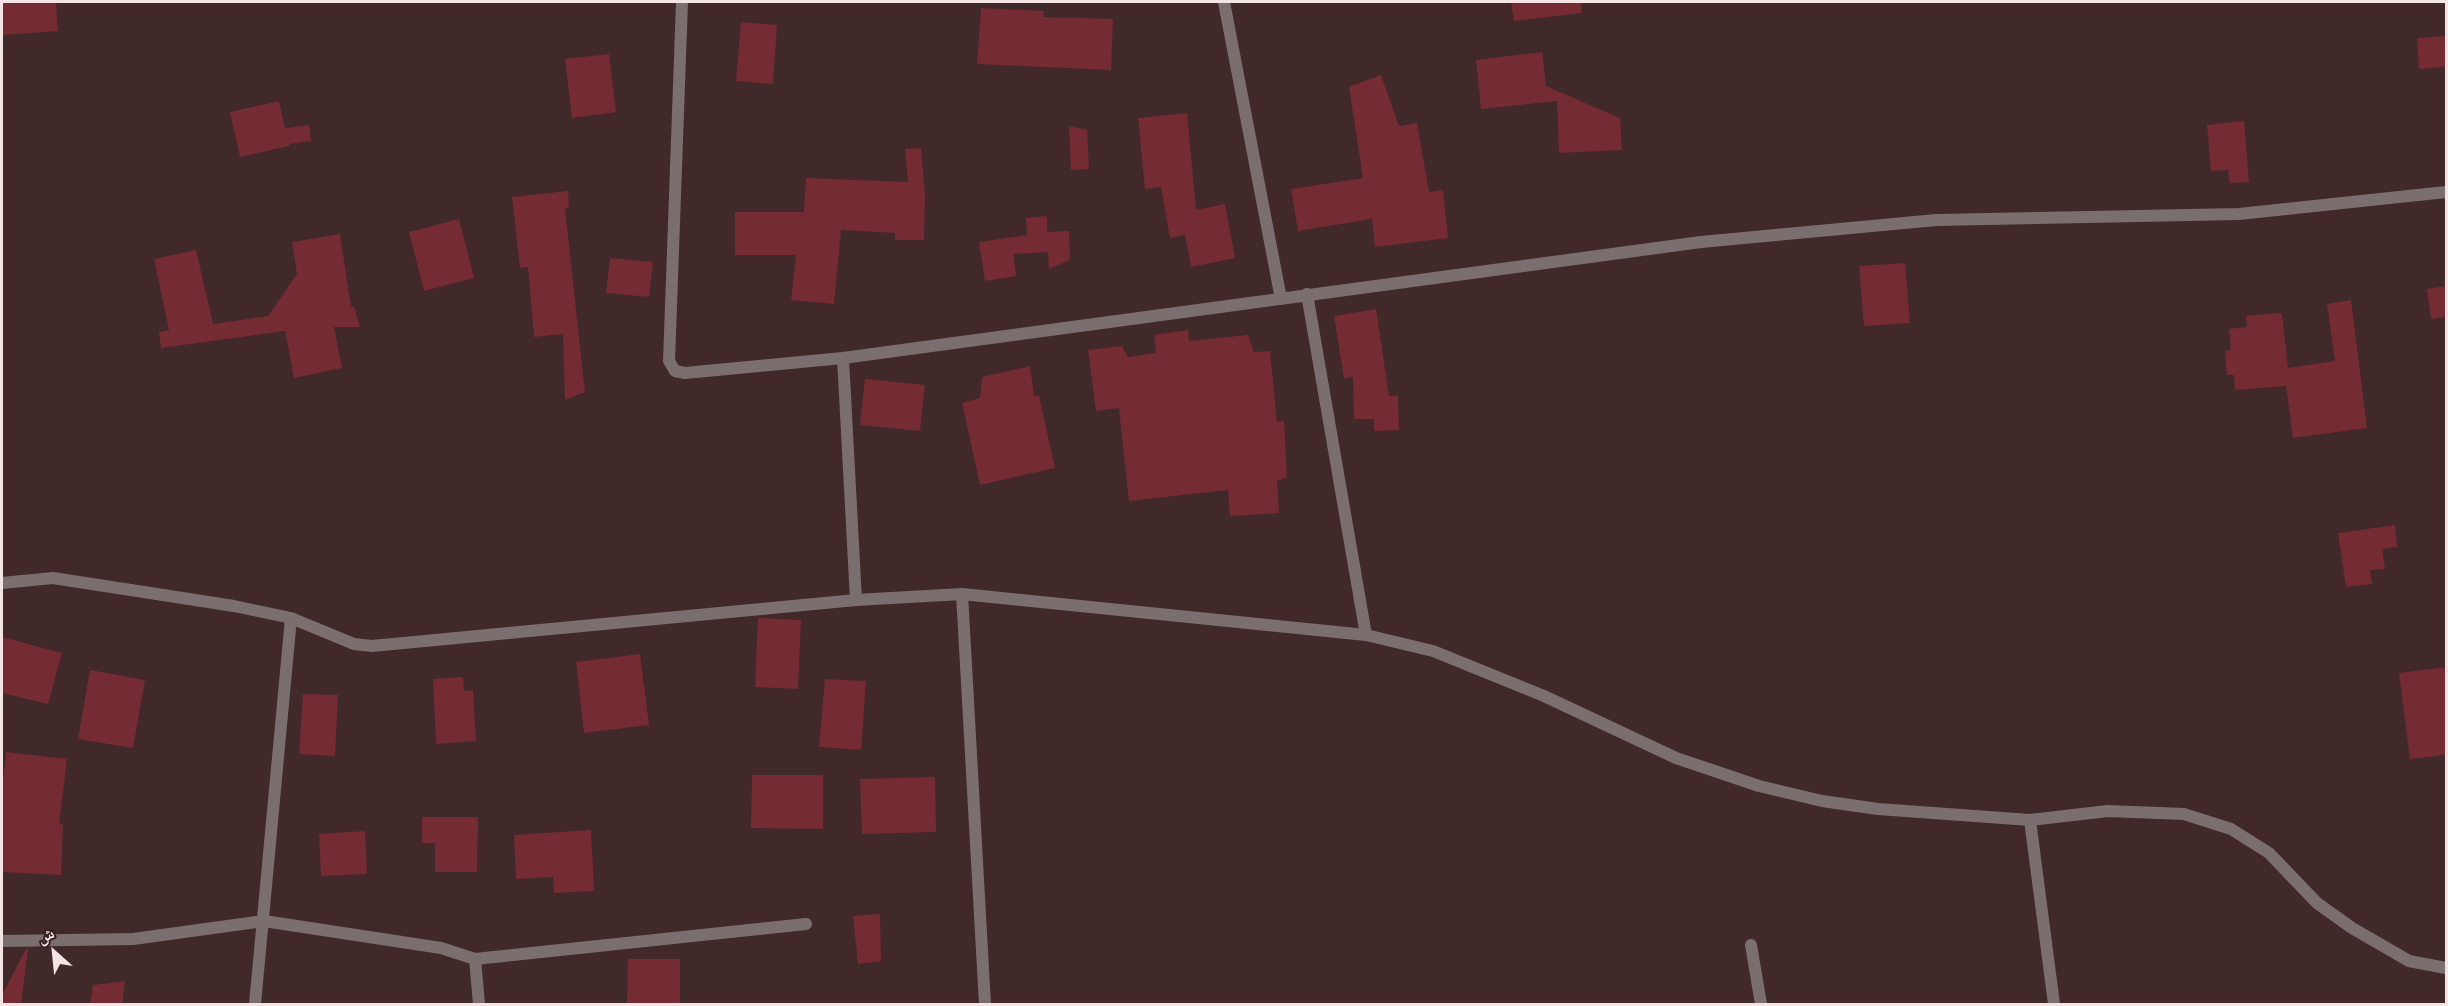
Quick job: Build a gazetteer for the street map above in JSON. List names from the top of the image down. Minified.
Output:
{"north":"top left"}
